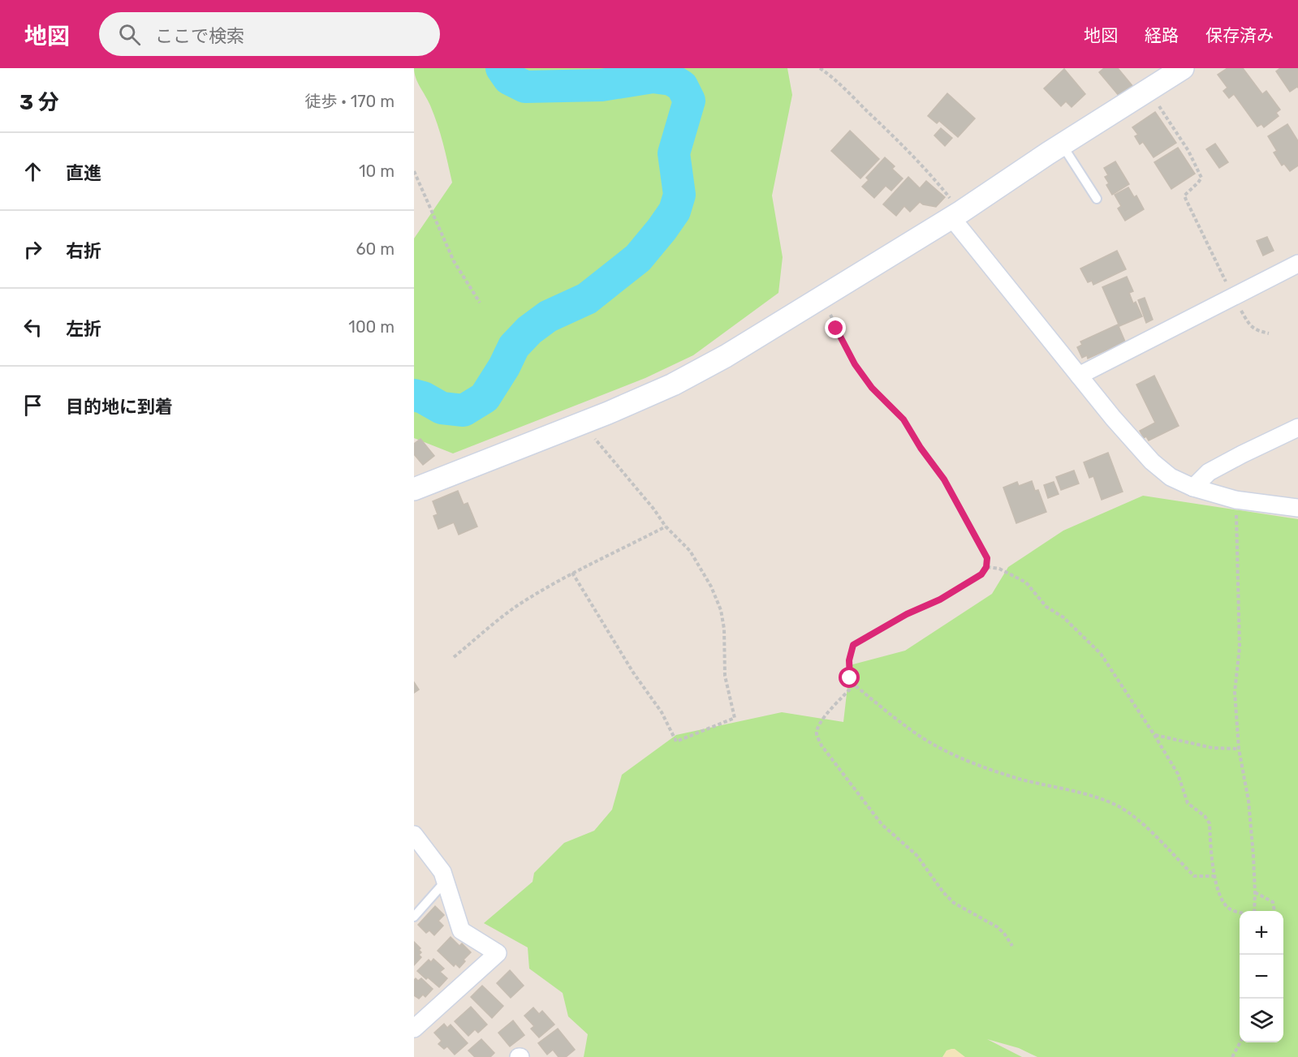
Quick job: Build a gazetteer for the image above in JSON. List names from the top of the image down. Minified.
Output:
{"page":{"header":"地図","search":"ここで検索","nav":["地図","経路","保存済み"],"heading":["3 分","徒歩 · 170 m"],"list":[["直進","10 m"],["右折","60 m"],["左折","100 m"],"目的地に到着"],"map_buttons":["+","−"]}}
